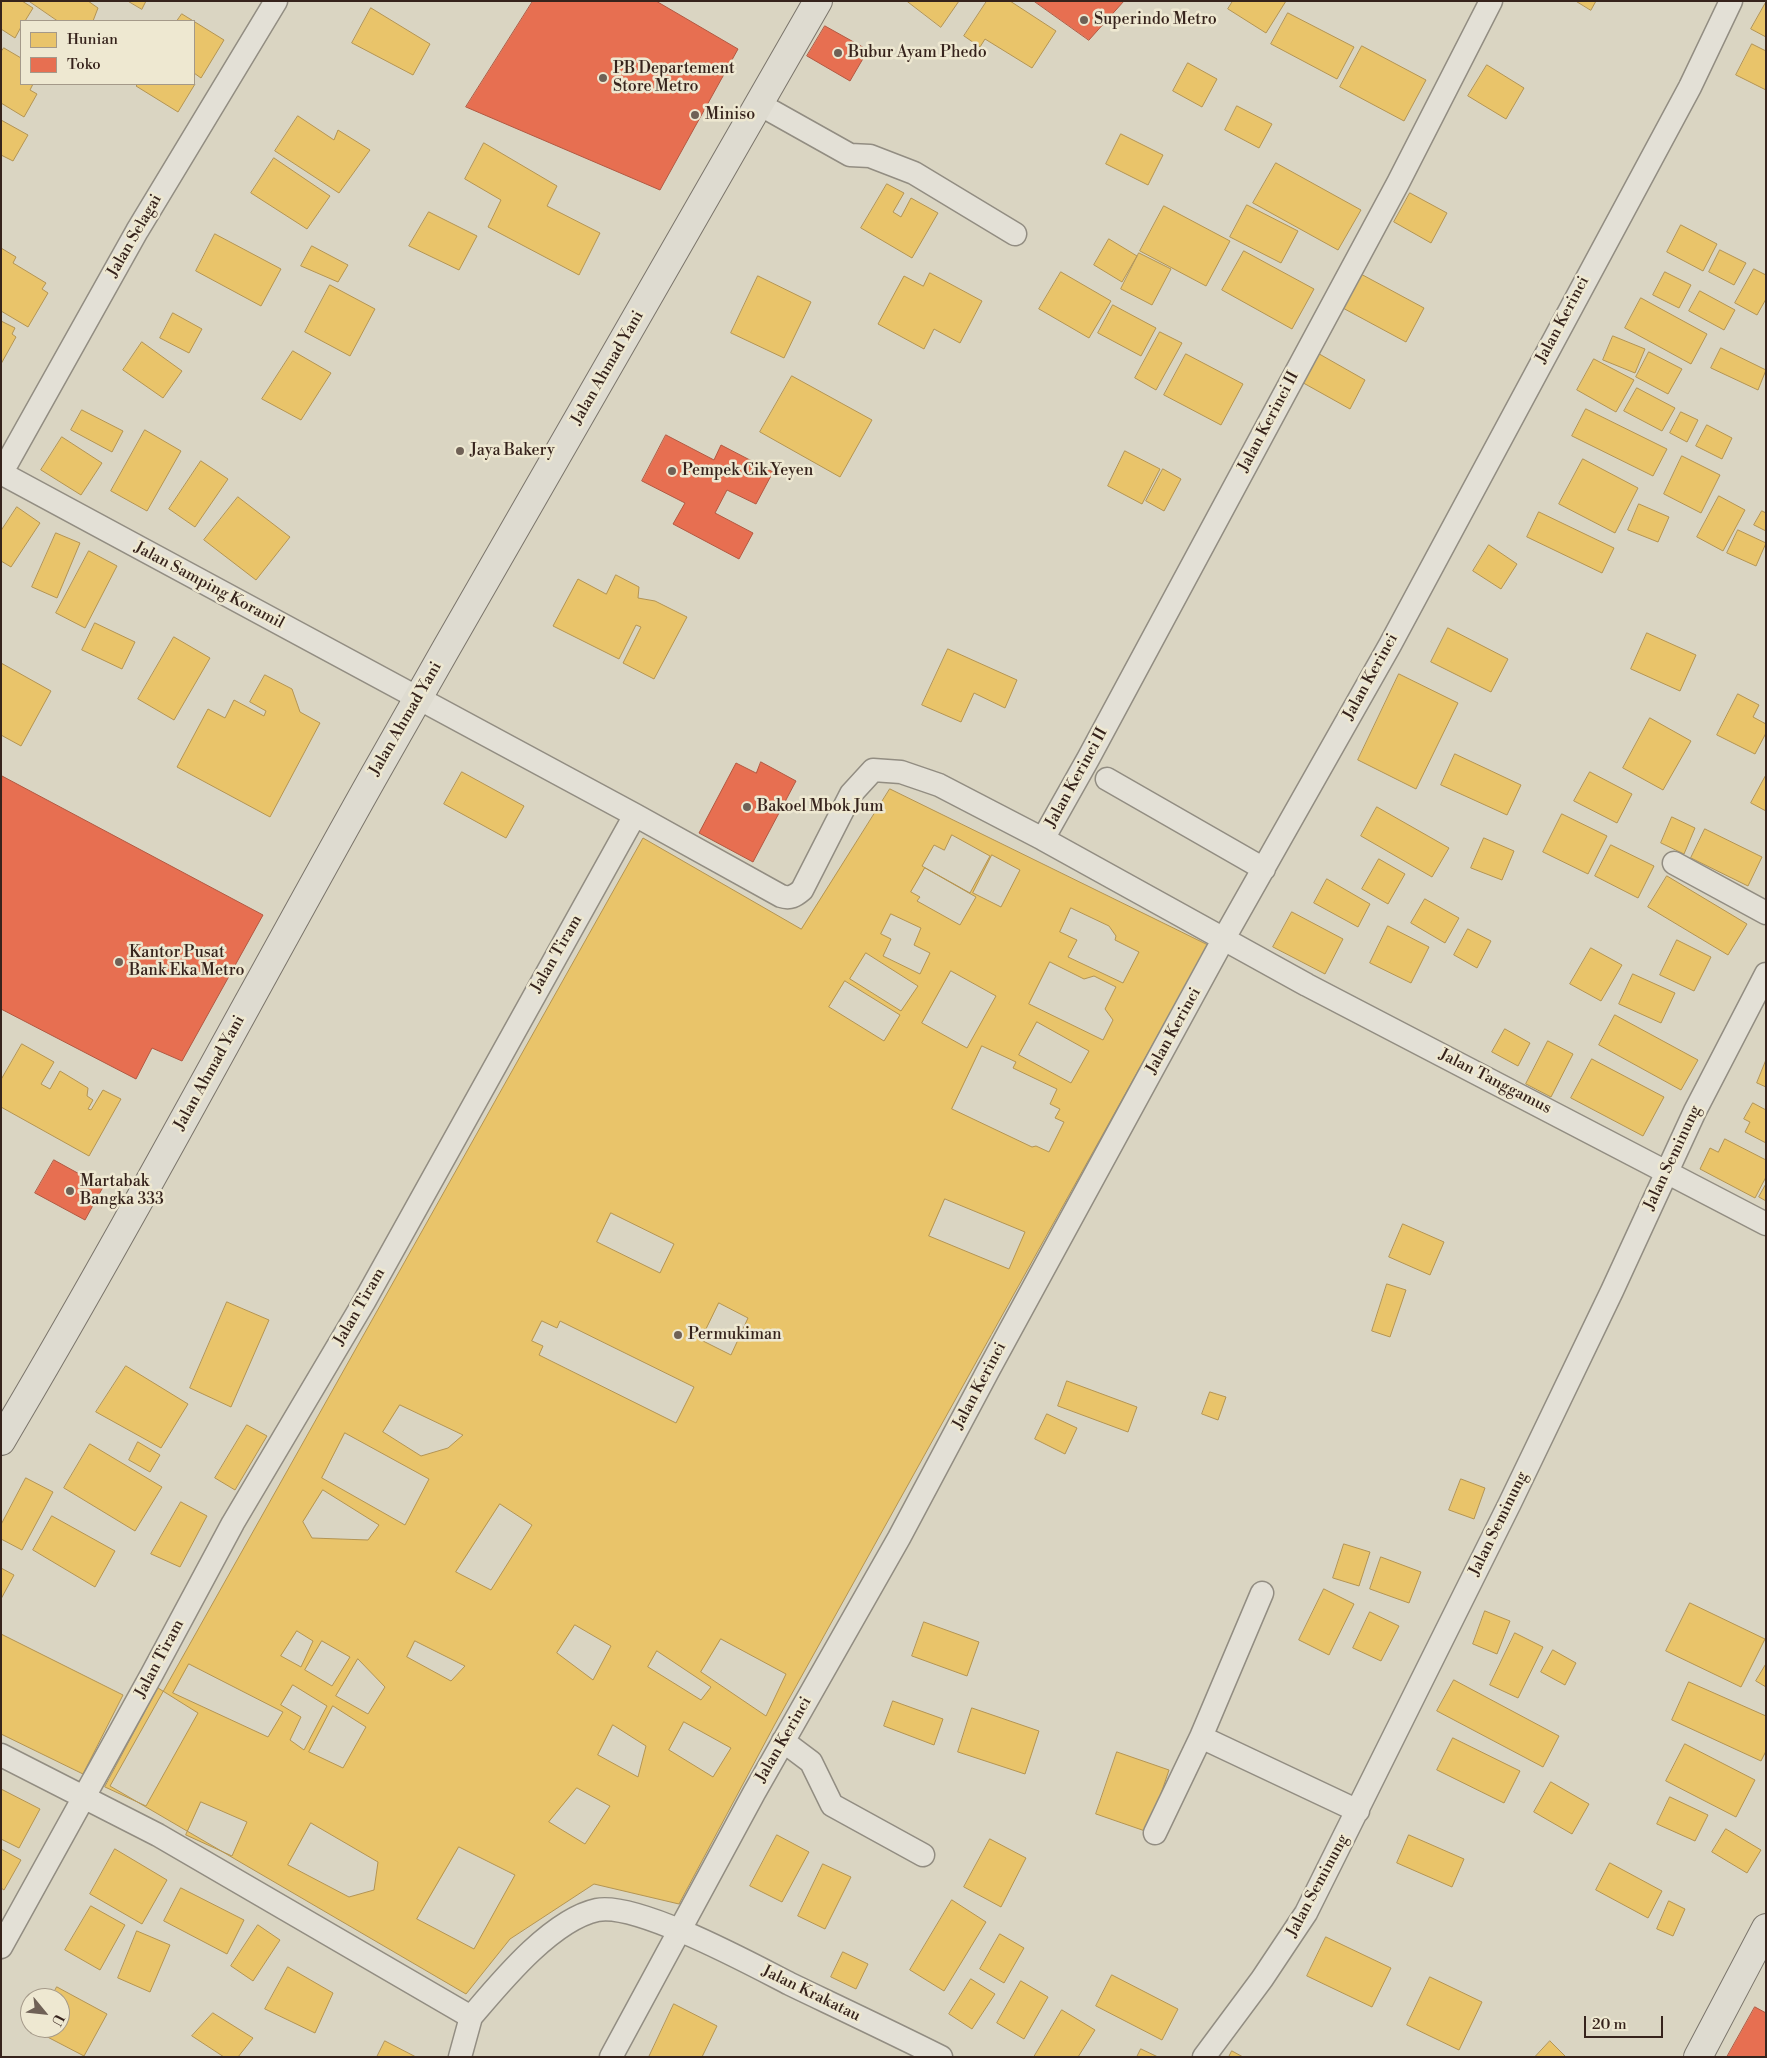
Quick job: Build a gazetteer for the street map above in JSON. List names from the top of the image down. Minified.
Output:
{"streets":{"main road":["Jalan Ahmad Yani"],"street":["Jalan Selagai","Jalan Kerinci","Jalan Kerinci II","Jalan Samping Koramil","Jalan Tiram","Jalan Tanggamus","Jalan Seminung","Jalan Krakatau"]},"crossings":[["Jalan Selagai","Jalan Samping Koramil"],["Jalan Kerinci","Jalan Tanggamus"],["Jalan Kerinci","Jalan Krakatau"],["Jalan Ahmad Yani","Jalan Samping Koramil"],["Jalan Kerinci II","Jalan Tanggamus"],["Jalan Samping Koramil","Jalan Tiram"],["Jalan Samping Koramil","Jalan Tanggamus"],["Jalan Tiram","Jalan Tanggamus"],["Jalan Tanggamus","Jalan Seminung"]],"places":["Superindo Metro","Bubur Ayam Phedo","PB Departement Store Metro","Miniso","Jaya Bakery","Pempek Cik Yeyen","Bakoel Mbok Jum","Kantor Pusat Bank Eka Metro","Martabak Bangka 333","Permukiman"],"legend":["Hunian","Toko"],"scale_bar":"20 m","north":"bottom right"}
